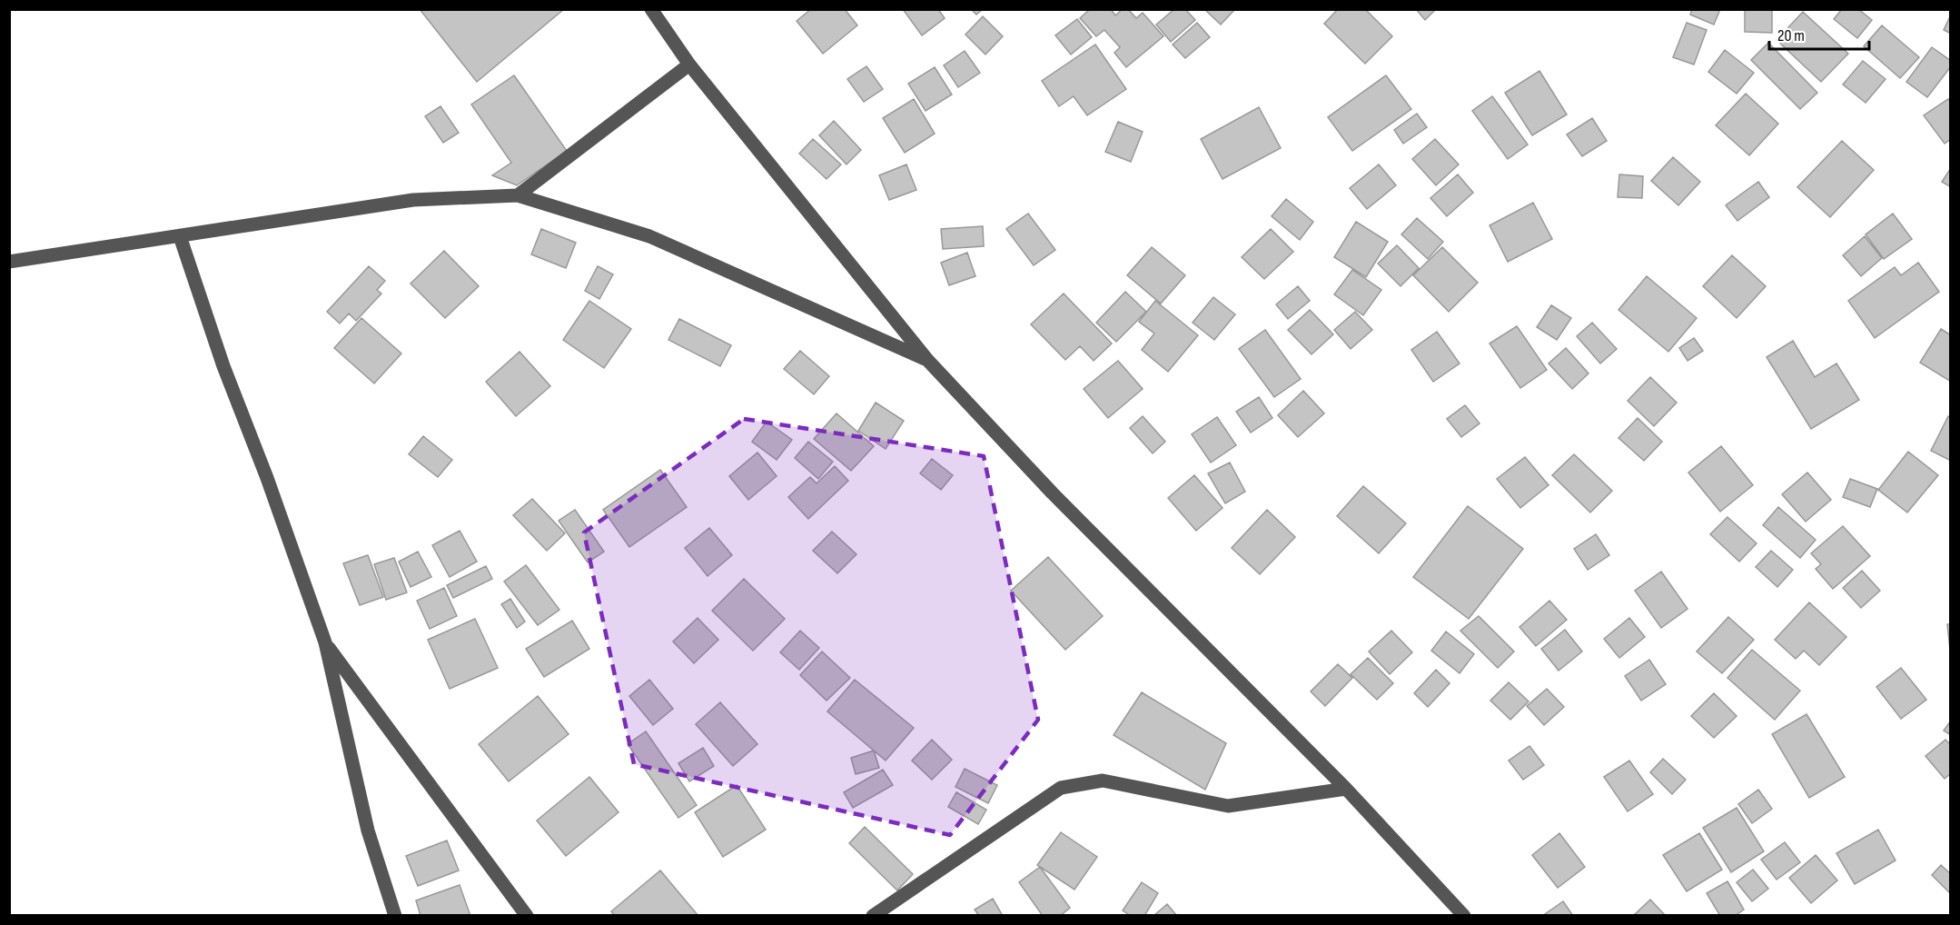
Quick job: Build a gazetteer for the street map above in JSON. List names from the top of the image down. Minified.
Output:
{"scale_bar":"20 m"}
